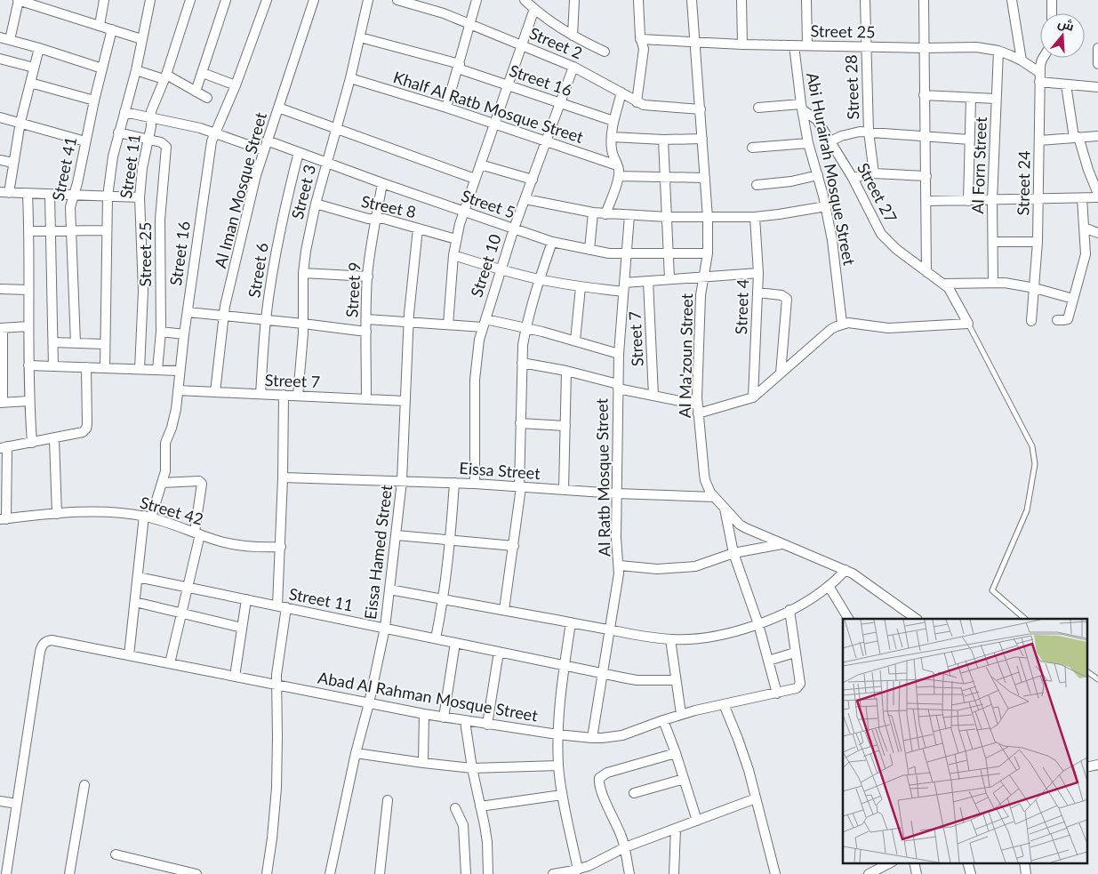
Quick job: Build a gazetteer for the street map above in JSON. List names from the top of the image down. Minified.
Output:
{"streets":{"street":["Street 25","Street 2","Street 16","Street 28","Khalf Al Ratb Mosque Street","Al Forn Street","Street 11","Street 41","Abi Hurairah Mosque Street","Street 24","Al Iman Mosque Street","Street 3","Street 27","Street 5","Street 8","Street 10","Street 6","Street 9","Street 4","Street 7","Al Ma'zoun Street","Eissa Street","Al Ratb Mosque Street","Street 42","Eissa Hamed Street","Abad Al Rahman Mosque Street"]},"crossings":[["Street 25","Street 28"],["Street 25","Al Forn Street"],["Street 25","Street 11"],["Street 25","Abi Hurairah Mosque Street"],["Street 25","Street 24"],["Street 25","Al Ma'zoun Street"],["Street 2","Street 10"],["Street 2","Al Ma'zoun Street"],["Street 16","Street 11"],["Street 16","Street 3"],["Street 16","Street 10"],["Street 16","Street 7"],["Street 16","Street 42"],["Street 16","Abad Al Rahman Mosque Street"],["Khalf Al Ratb Mosque Street","Street 3"],["Khalf Al Ratb Mosque Street","Street 10"],["Street 11","Al Ratb Mosque Street"],["Street 11","Eissa Hamed Street"],["Abi Hurairah Mosque Street","Street 27"],["Al Iman Mosque Street","Street 5"],["Al Iman Mosque Street","Street 7"],["Street 3","Street 5"],["Street 3","Street 8"],["Street 3","Street 7"],["Street 5","Street 10"],["Street 5","Street 6"],["Street 5","Street 9"],["Street 5","Al Ma'zoun Street"],["Street 5","Al Ratb Mosque Street"],["Street 8","Street 9"],["Street 8","Eissa Hamed Street"],["Street 10","Eissa Street"],["Street 6","Street 7"],["Street 9","Street 7"],["Street 7","Eissa Hamed Street"],["Al Ma'zoun Street","Eissa Street"],["Eissa Street","Al Ratb Mosque Street"],["Eissa Street","Eissa Hamed Street"],["Al Ratb Mosque Street","Abad Al Rahman Mosque Street"],["Eissa Hamed Street","Abad Al Rahman Mosque Street"]],"north":"top"}
